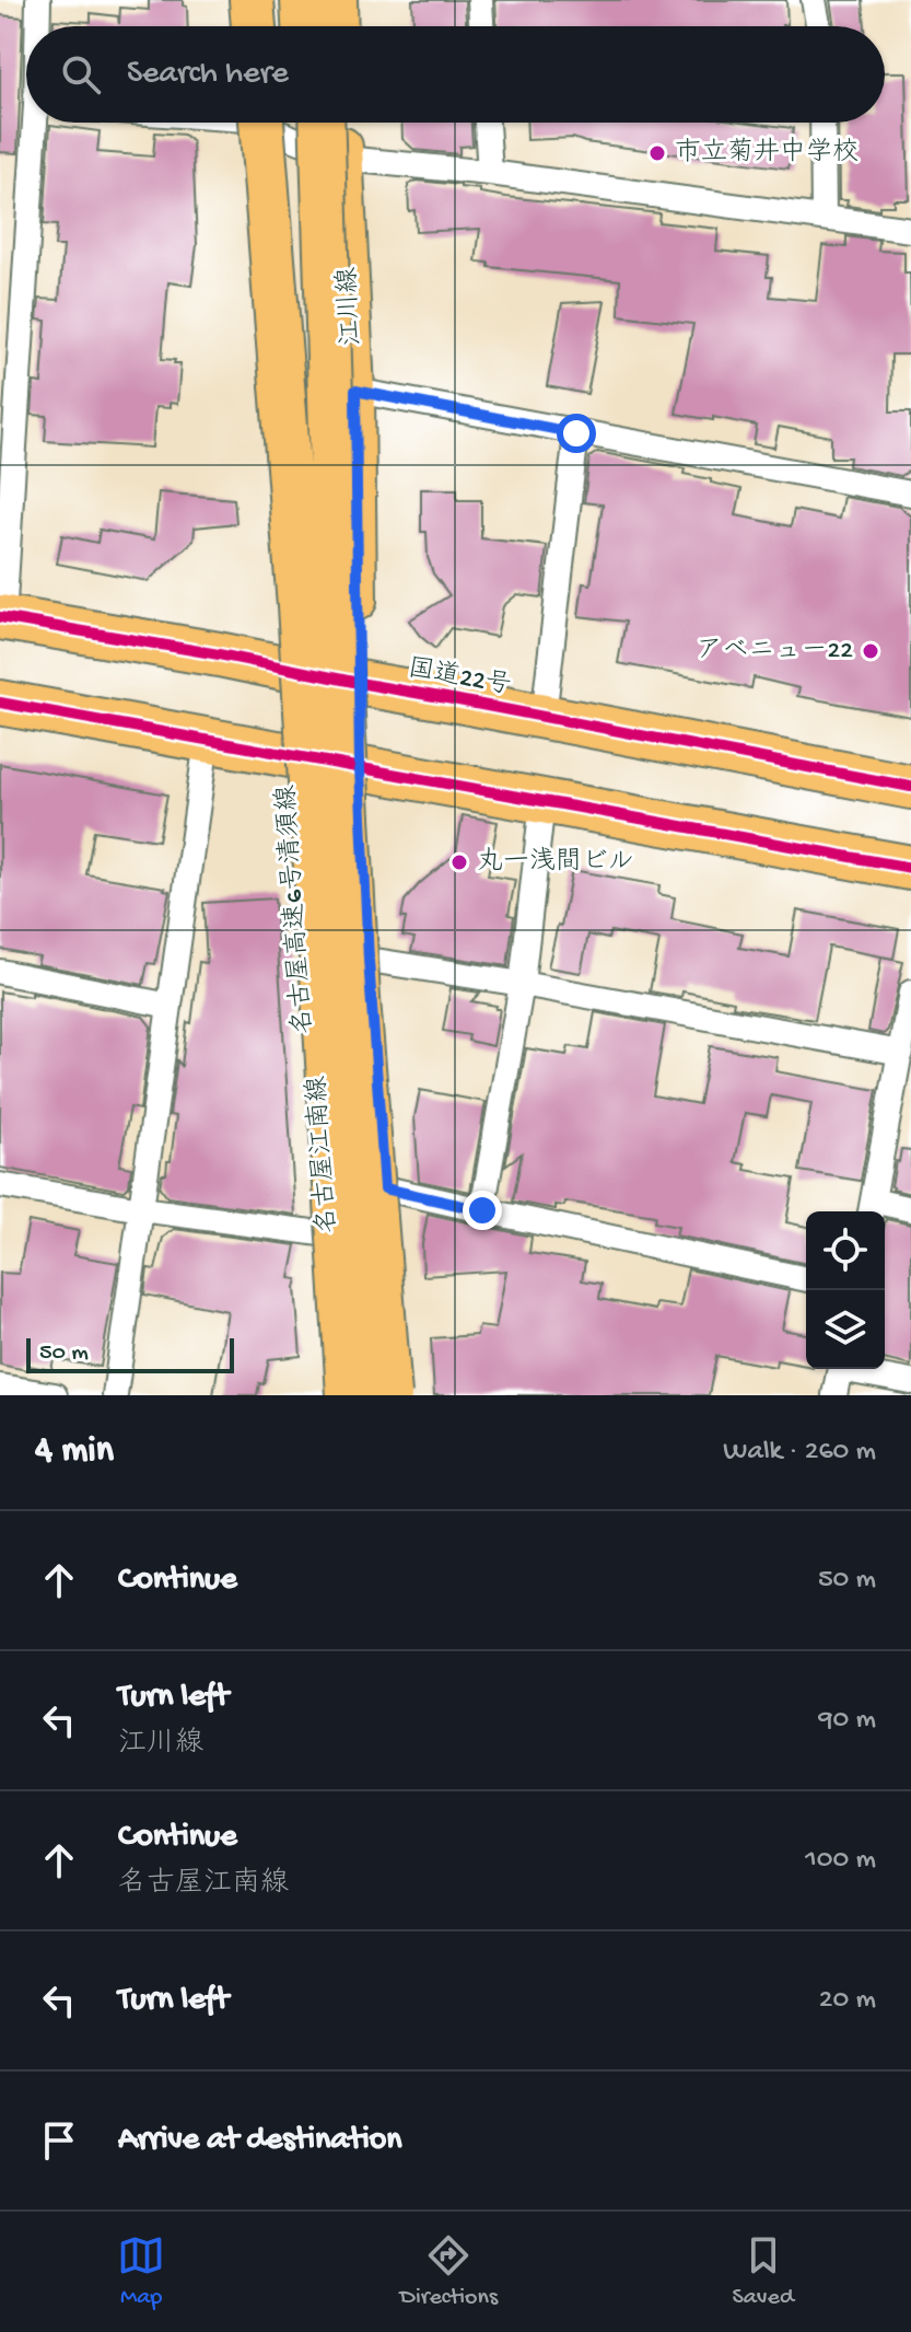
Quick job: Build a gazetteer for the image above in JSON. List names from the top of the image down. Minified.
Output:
{"streets":{"highway":["国道22号","名古屋高速6号清須線"],"main road":["江川線","名古屋江南線"]},"crossings":[["江川線","国道22号"]],"places":["市立菊井中学校","アベニュー22","丸一浅間ビル"],"scale_bar":"50 m","page":{"search":"Search here","scale":"50 m","heading":["4 min","Walk · 260 m"],"list":[["Continue","50 m"],["Turn left","江川線","90 m"],["Continue","名古屋江南線","100 m"],["Turn left","20 m"],"Arrive at destination"],"nav":["Map","Directions","Saved"]}}
